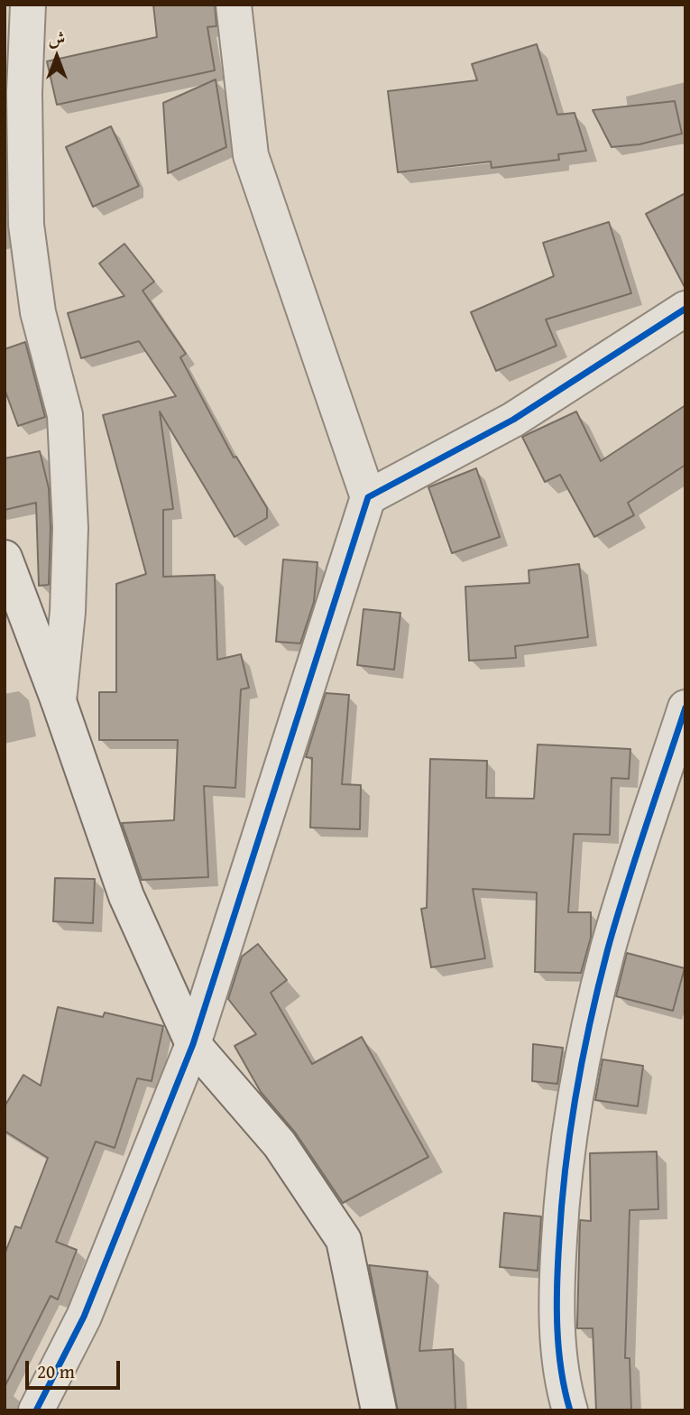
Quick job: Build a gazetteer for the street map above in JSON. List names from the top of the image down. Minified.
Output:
{"scale_bar":"20 m","north":"top"}
